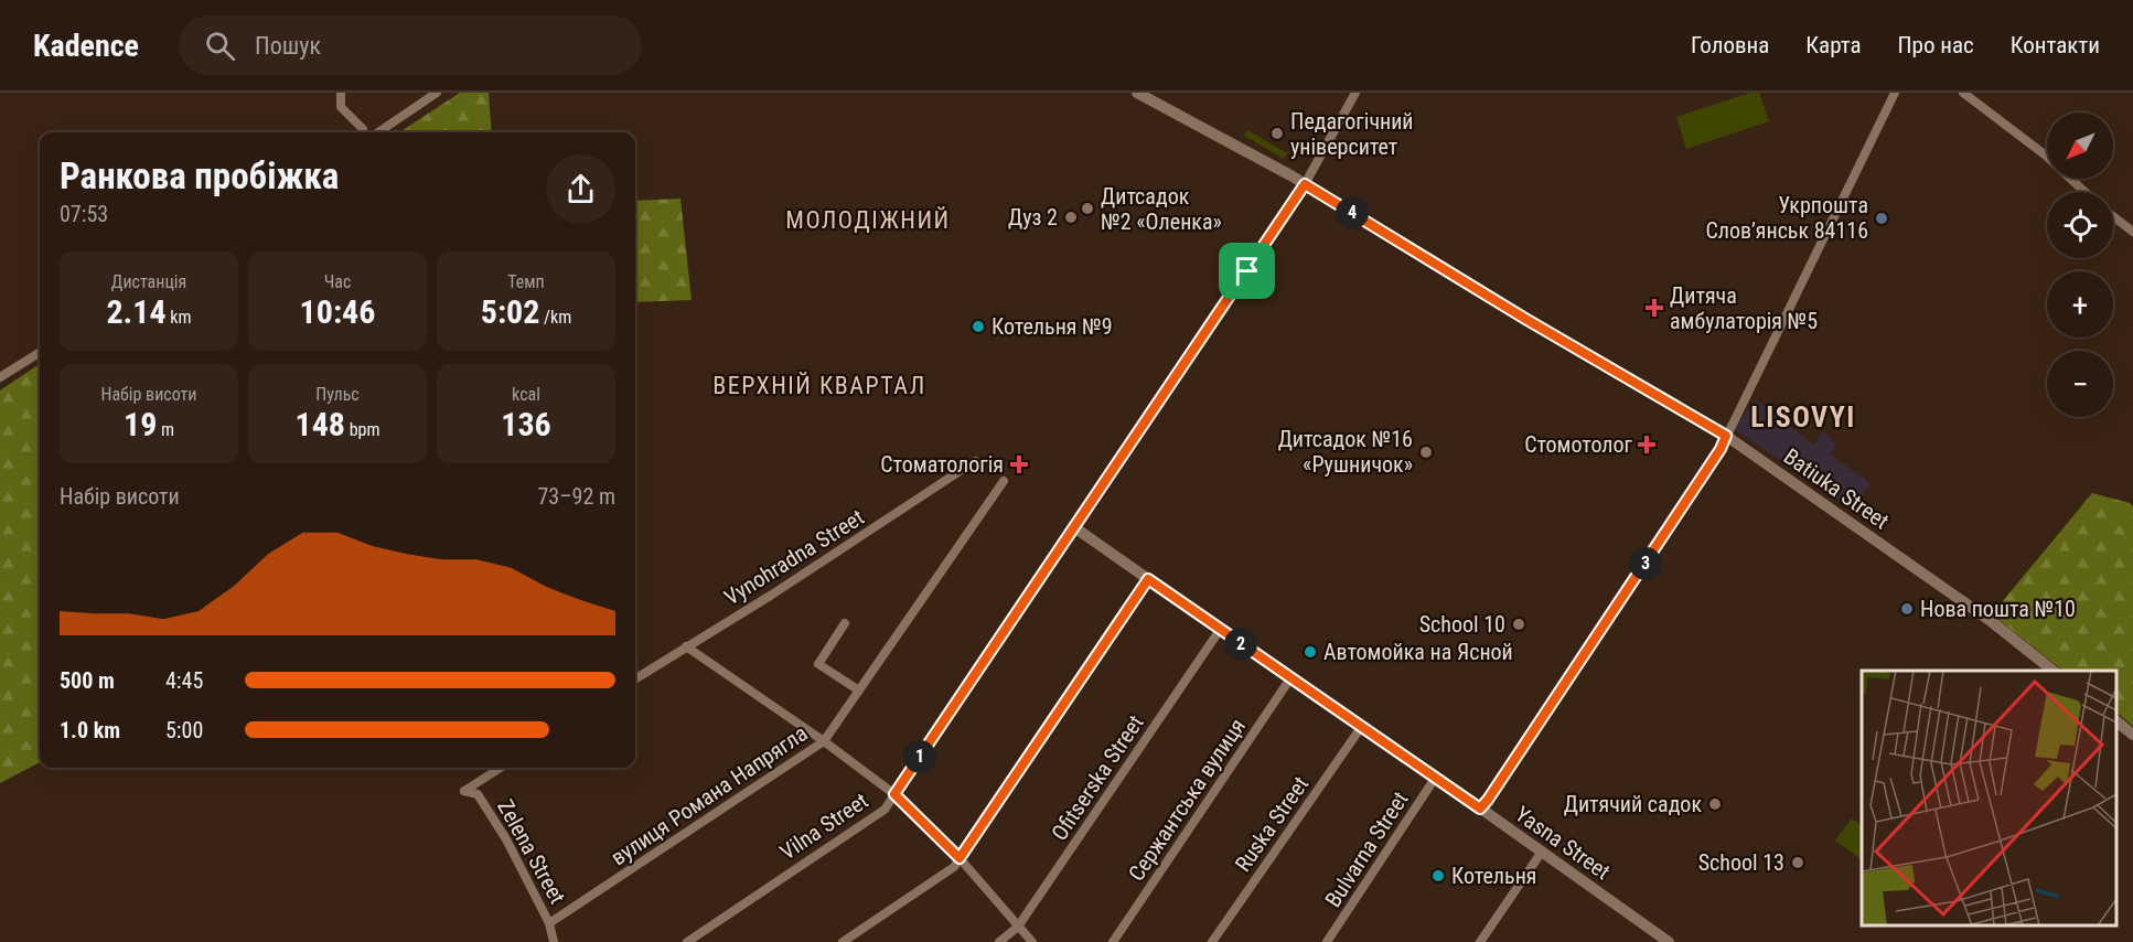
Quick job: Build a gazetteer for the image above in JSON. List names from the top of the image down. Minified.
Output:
{"streets":{"street":["Batiuka Street","Vynohradna Street","Ofitserska Street","вулиця Романа Напрягла","Сержантська вулиця","Ruska Street","Vilna Street","Yasna Street","Bulvarna Street","Zelena Street"]},"crossings":[["Batiuka Street","Vilna Street"],["Ofitserska Street","Yasna Street"],["вулиця Романа Напрягла","Zelena Street"],["Сержантська вулиця","Yasna Street"],["Ruska Street","Yasna Street"],["Vilna Street","Yasna Street"],["Yasna Street","Bulvarna Street"]],"districts":["МОЛОДІЖНИЙ","ВЕРХНІЙ КВАРТАЛ","LISOVYI"],"places":{"other":["Педагогічний університет","Дитсадок №2 «Оленка»","Дуз 2","Укрпошта Слов’янськ 84116","Котельня №9","Дитсадок №16 «Рушничок»","Нова пошта №10","School 10","Автомойка на Ясной","Дитячий садок","School 13","Котельня"],"health":["Дитяча амбулаторія №5","Стомотолог","Стоматологія"]},"north":"bottom left","page":{"header":"Kadence","search":"Пошук","nav":["Головна","Карта","Про нас","Контакти"],"map_buttons":["+","−"],"heading":["Ранкова пробіжка","07:53"],"pins":["4","3","2","1"],"stats":[["Дистанція","2.14 km"],["Час","10:46"],["Темп","5:02 /km"],["Набір висоти","19 m"],["Пульс","148 bpm"],["kcal","136"]],"chart":["Набір висоти","73–92 m"],"list":[{"name":"500 m","note":"4:45"},{"name":"1.0 km","note":"5:00"}]}}
